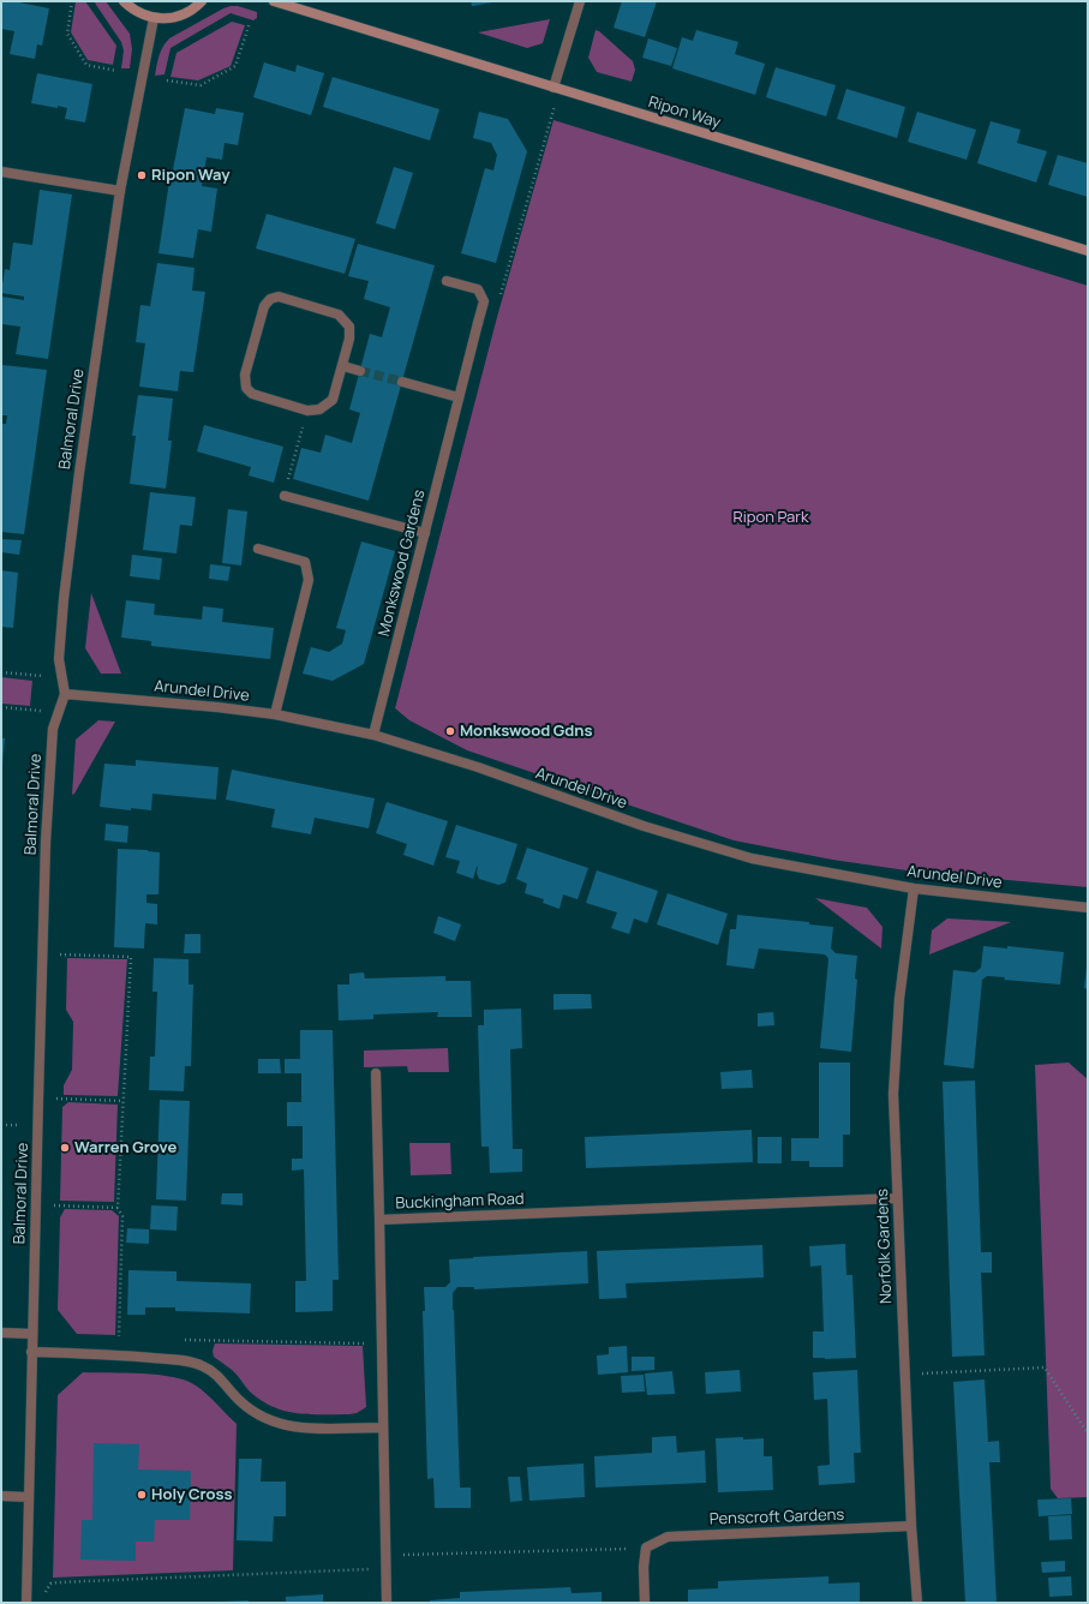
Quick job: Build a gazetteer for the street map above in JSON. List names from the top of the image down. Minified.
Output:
{"streets":{"street":["Ripon Way","Balmoral Drive","Monkswood Gardens","Arundel Drive","Buckingham Road","Norfolk Gardens","Penscroft Gardens"]},"crossings":[["Balmoral Drive","Arundel Drive"],["Monkswood Gardens","Arundel Drive"],["Arundel Drive","Norfolk Gardens"],["Buckingham Road","Norfolk Gardens"],["Norfolk Gardens","Penscroft Gardens"]],"parks":["Ripon Park"],"places":["Ripon Way","Monkswood Gdns","Warren Grove","Holy Cross"]}
